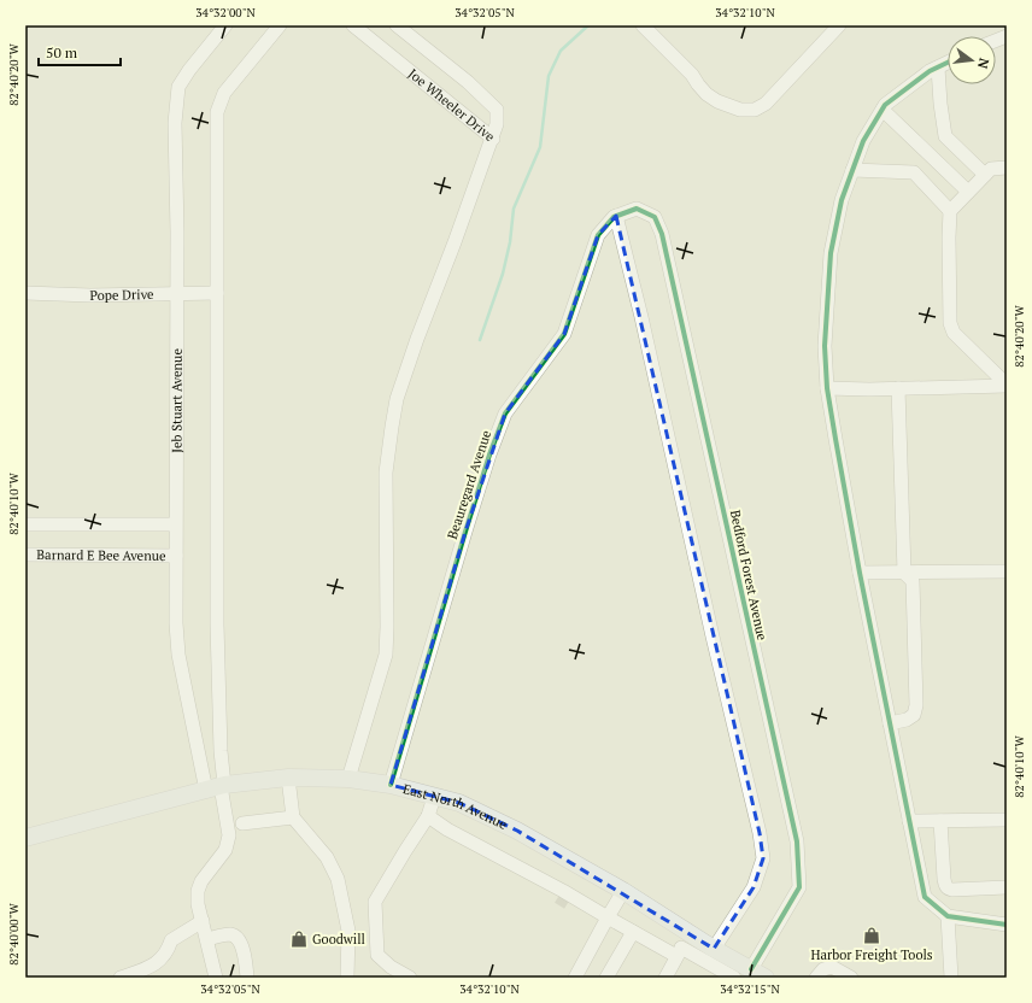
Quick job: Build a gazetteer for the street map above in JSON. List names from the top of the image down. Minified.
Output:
{"streets":{"main road":["East North Avenue"],"street":["Joe Wheeler Drive","Pope Drive","Jeb Stuart Avenue","Beauregard Avenue","Barnard E Bee Avenue","Bedford Forest Avenue"]},"crossings":[["Pope Drive","Jeb Stuart Avenue"],["Jeb Stuart Avenue","Barnard E Bee Avenue"],["Jeb Stuart Avenue","East North Avenue"],["Beauregard Avenue","Bedford Forest Avenue"],["Beauregard Avenue","East North Avenue"],["Bedford Forest Avenue","East North Avenue"]],"places":{"shop":["Harbor Freight Tools","Goodwill"]},"scale_bar":"50 m","north":"right","coordinates":["34°32'00\"N","34°32'05\"N","34°32'10\"N","82°40'20\"W","82°40'10\"W","82°40'00\"W","34°32'15\"N"]}
